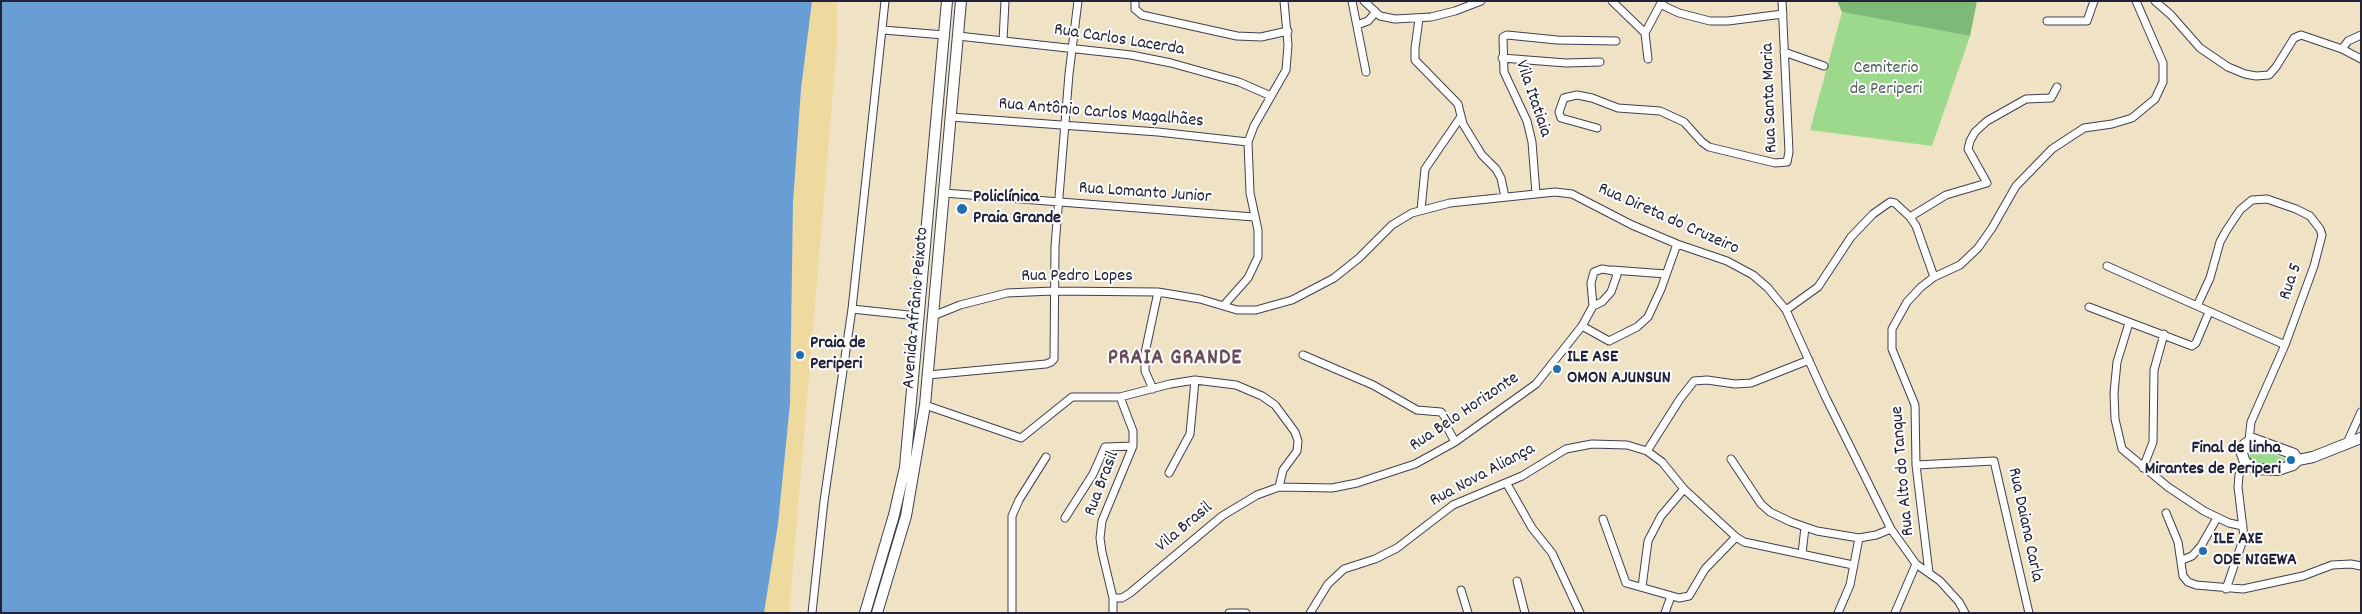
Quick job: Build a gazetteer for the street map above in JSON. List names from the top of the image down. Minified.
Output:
{"streets":{"main road":["Avenida Afrânio Peixoto"],"street":["Rua Carlos Lacerda","Rua Santa Maria","Vila Itatiaia","Rua Antônio Carlos Magalhães","Rua Lomanto Junior","Rua Direta do Cruzeiro","Rua Pedro Lopes","Rua 5","Rua Belo Horizonte","Rua Alto do Tanque","Rua Nova Aliança","Rua Brasil","Rua Daiana Carla","Vila Brasil"]},"crossings":[["Rua Carlos Lacerda","Avenida Afrânio Peixoto"],["Vila Itatiaia","Rua Direta do Cruzeiro"],["Rua Antônio Carlos Magalhães","Avenida Afrânio Peixoto"],["Rua Lomanto Junior","Avenida Afrânio Peixoto"],["Rua Direta do Cruzeiro","Rua Pedro Lopes"],["Rua Direta do Cruzeiro","Rua Alto do Tanque"],["Rua Pedro Lopes","Avenida Afrânio Peixoto"],["Rua Belo Horizonte","Vila Brasil"],["Rua Alto do Tanque","Rua Daiana Carla"],["Rua Brasil","Vila Brasil"]],"districts":["PRAIA GRANDE"],"parks":["Cemiterio de Periperi"],"places":["Policlínica Praia Grande","Praia de Periperi","ILE ASE OMON AJUNSUN","Final de linha Mirantes de Periperi","ILE AXE ODE NIGEWA"]}
